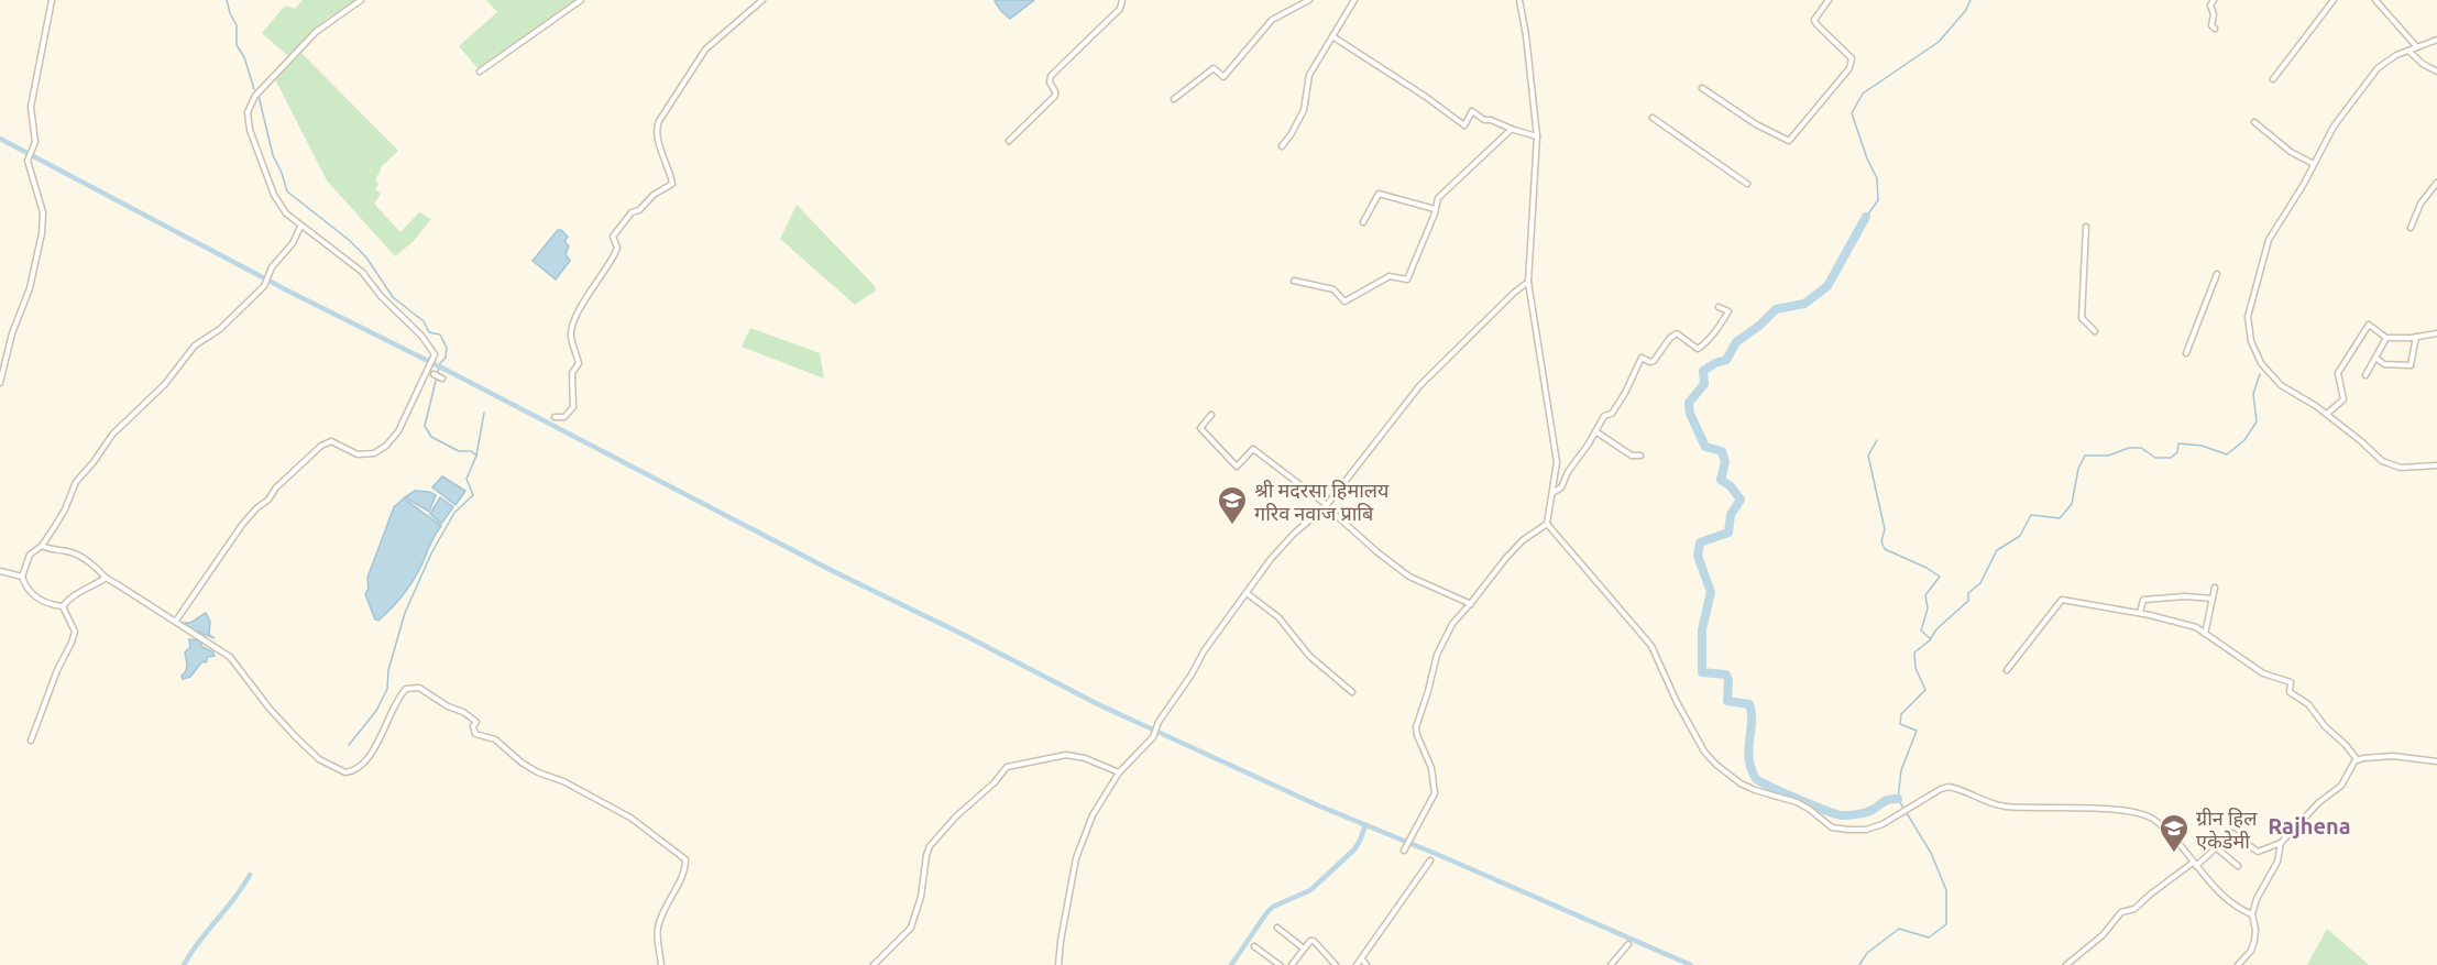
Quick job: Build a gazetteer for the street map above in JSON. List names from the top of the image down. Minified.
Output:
{"districts":["Rajhena"],"places":{"school or university":["श्री मदरसा हिमालय गरिव नवाज प्राबि","ग्रीन हिल एकेडेमी"]}}
